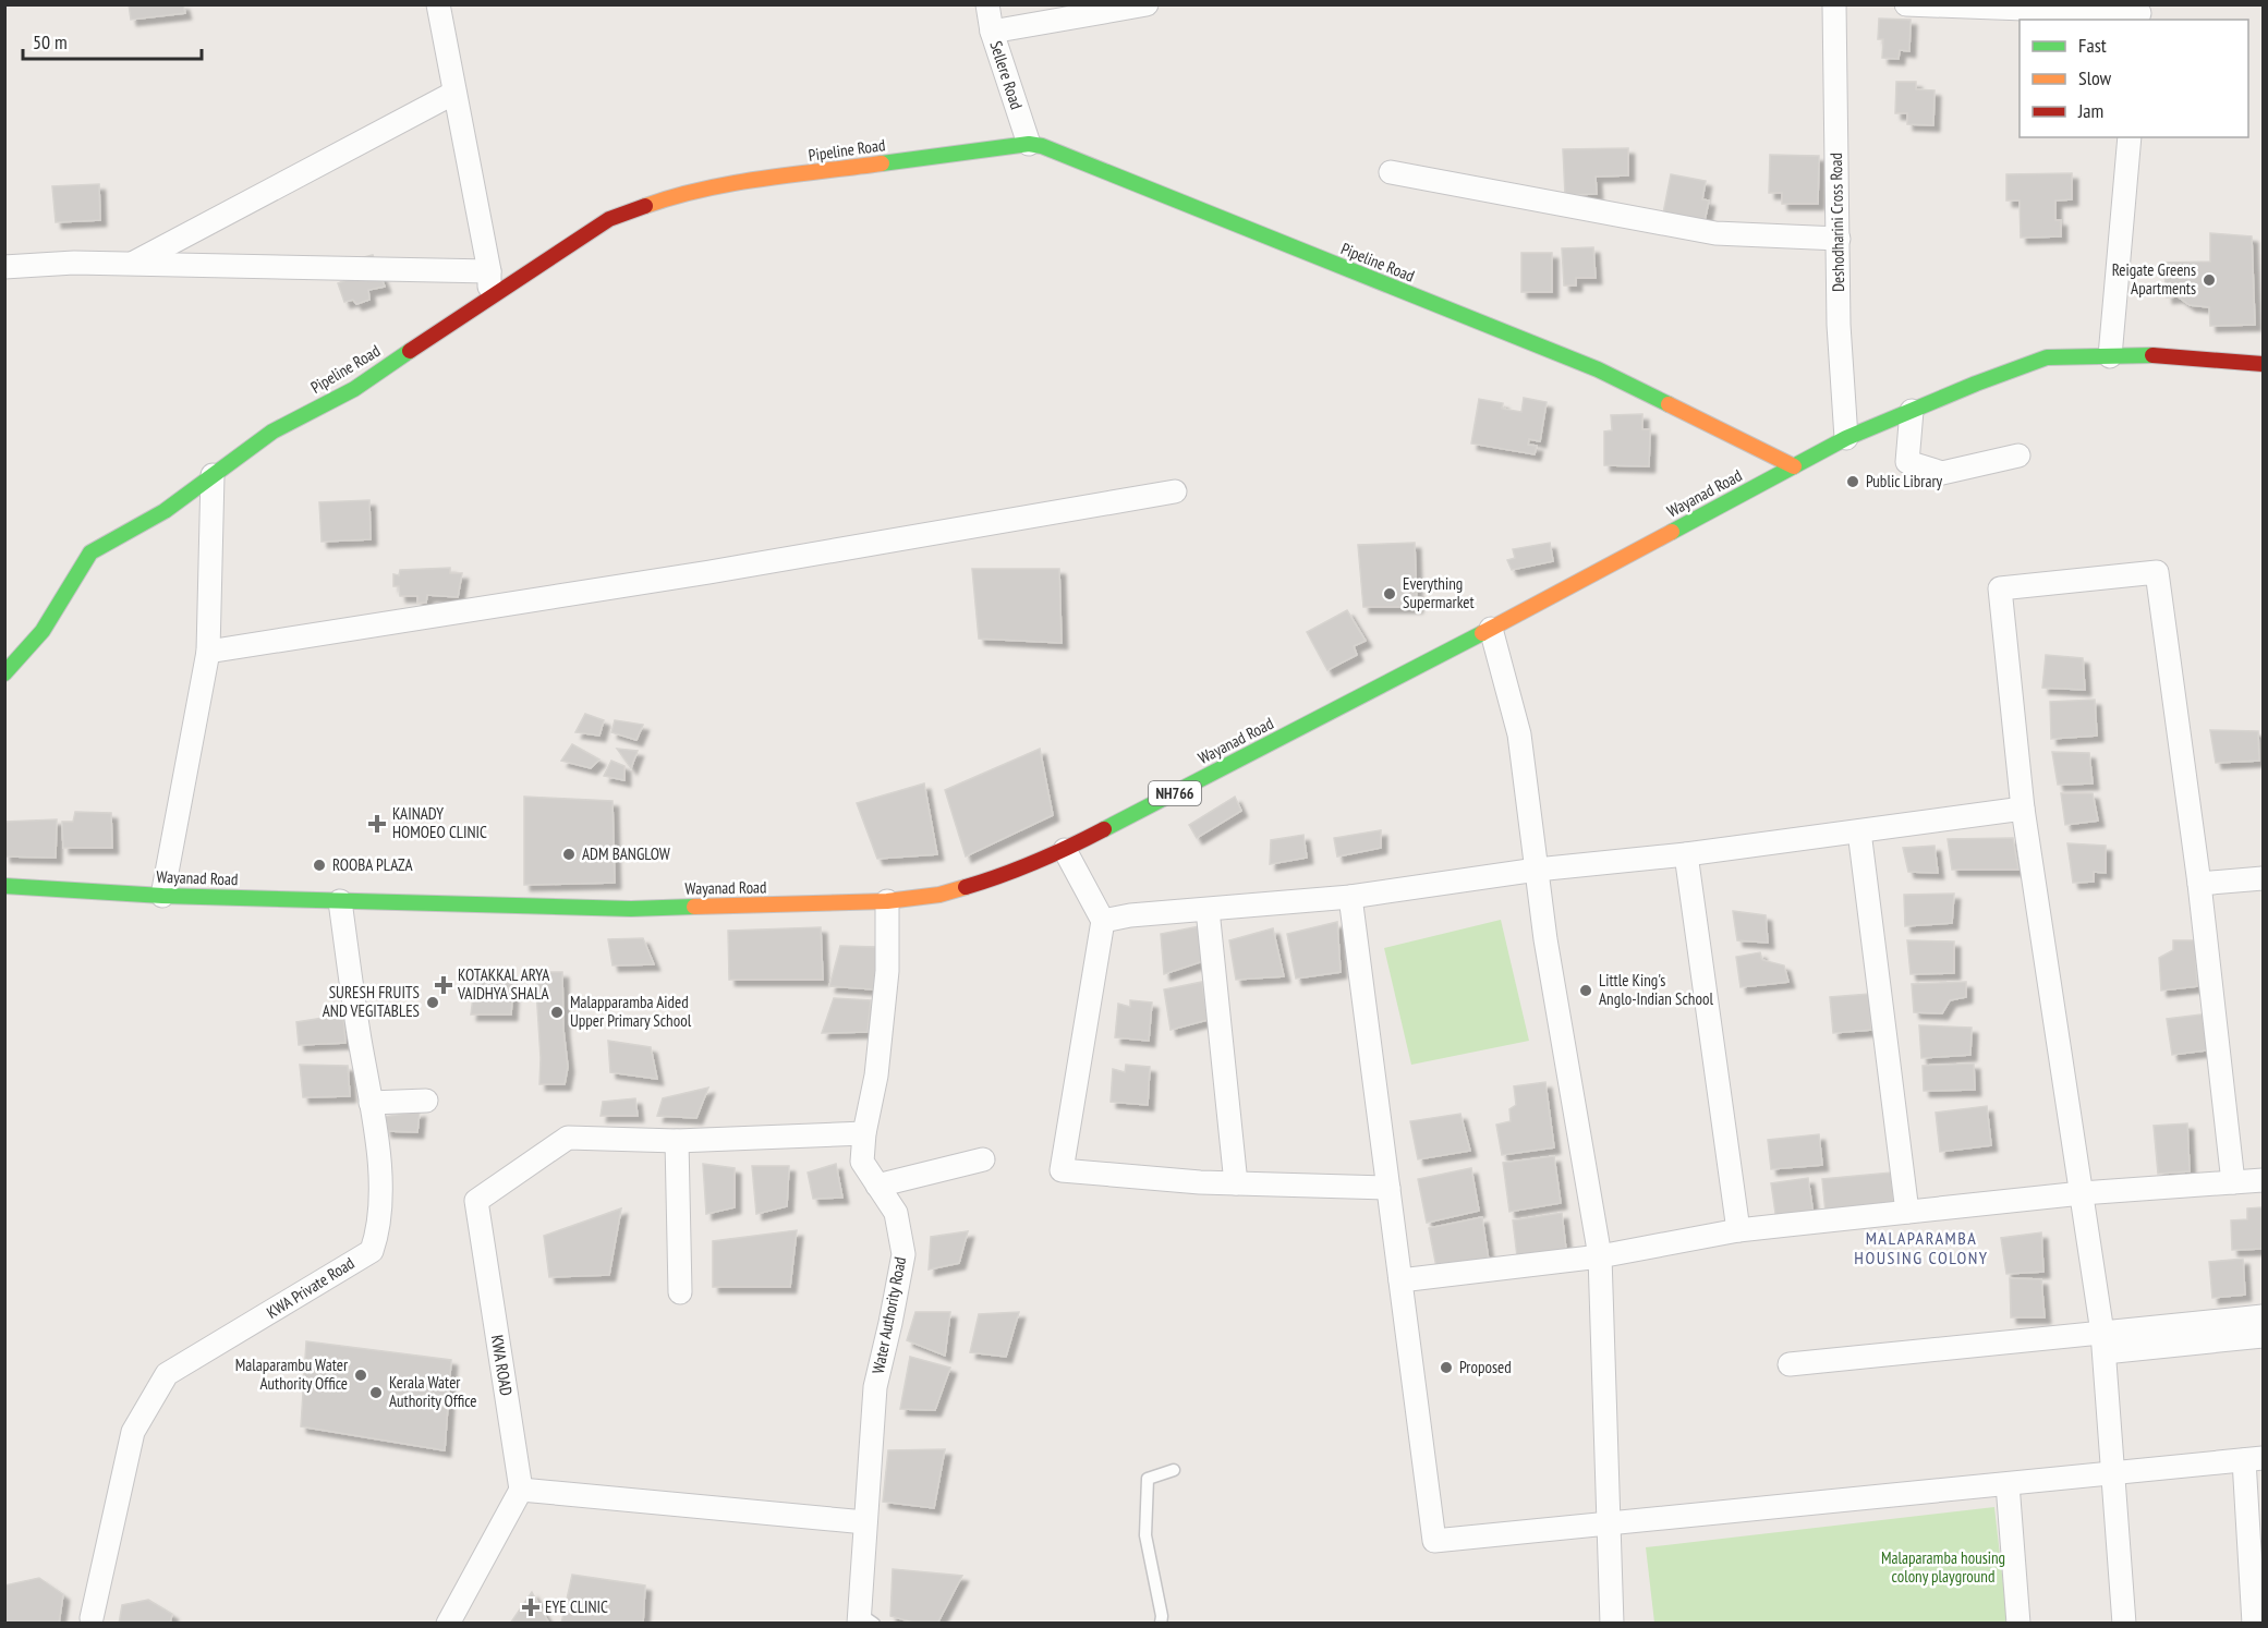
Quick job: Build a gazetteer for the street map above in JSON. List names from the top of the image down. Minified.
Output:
{"streets":{"main road":["Pipeline Road","Wayanad Road","NH766"],"street":["Sellere Road","Deshodharini Cross Road","KWA Private Road","Water Authority Road","KWA ROAD"]},"crossings":[["Sellere Road","Pipeline Road"],["Pipeline Road","Wayanad Road"],["Deshodharini Cross Road","Wayanad Road"],["Wayanad Road","KWA Private Road"],["Wayanad Road","Water Authority Road"]],"districts":["MALAPARAMBA HOUSING COLONY"],"parks":["Malaparamba housing colony playground"],"places":{"other":["Reigate Greens Apartments","Public Library","Everything Supermarket","ADM BANGLOW","ROOBA PLAZA","Little King's Anglo-Indian School","SURESH FRUITS AND VEGITABLES","Malapparamba Aided Upper Primary School","Proposed","Malaparambu Water Authority Office","Kerala Water Authority Office"],"health":["KAINADY HOMOEO CLINIC","KOTAKKAL ARYA VAIDHYA SHALA","EYE CLINIC"]},"legend":["Fast","Slow","Jam"],"scale_bar":"50 m"}
